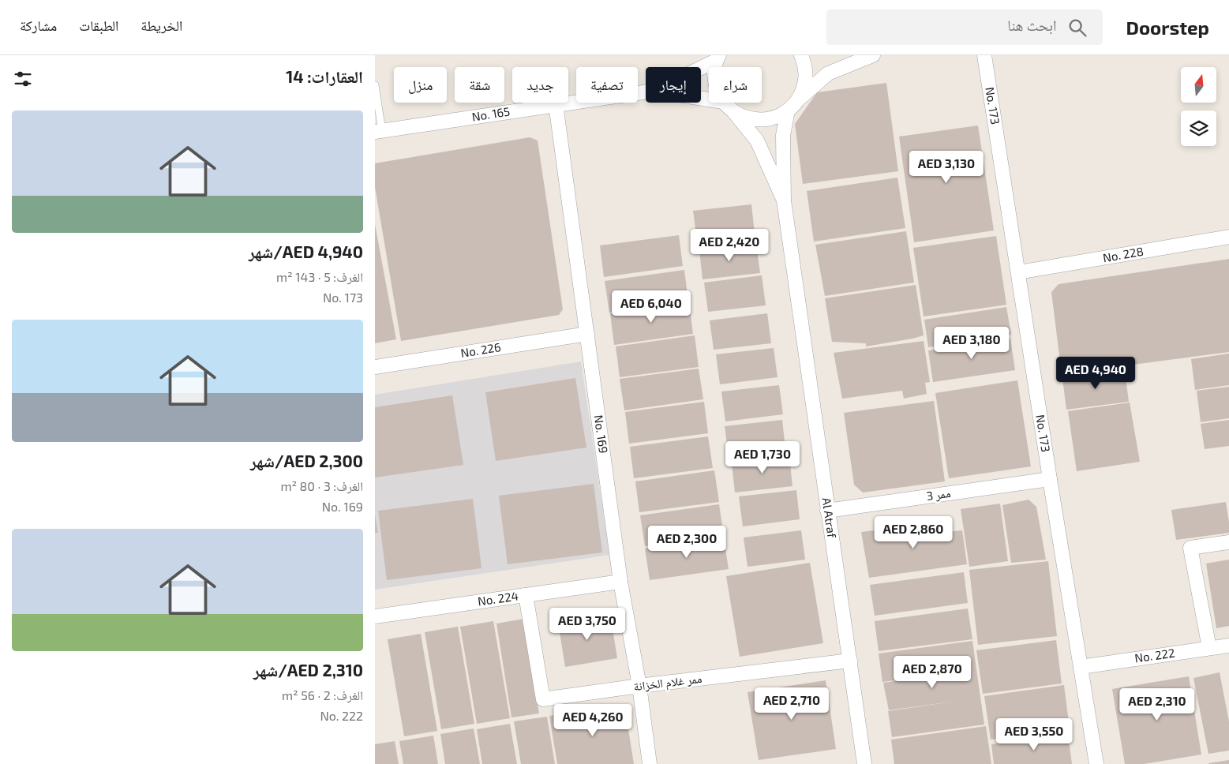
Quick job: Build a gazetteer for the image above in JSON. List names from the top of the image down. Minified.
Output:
{"streets":{"street":["No. 173","No. 165","No. 228","No. 226","No. 169","ممر 3","Al Atraf","No. 224","No. 222","ممر غلام الخزانة"]},"crossings":[["No. 173","No. 228"],["No. 173","ممر 3"],["No. 173","No. 222"],["No. 165","No. 169"],["No. 226","No. 169"],["No. 169","No. 224"],["No. 169","ممر غلام الخزانة"],["ممر 3","Al Atraf"],["Al Atraf","ممر غلام الخزانة"],["No. 224","ممر غلام الخزانة"]],"north":"top","page":{"header":"Doorstep","search":"ابحث هنا","nav":["الخريطة","الطبقات","مشاركة"],"heading":"العقارات: 14","chip":["شراء","إيجار","تصفية","جديد","شقة","منزل"],"list":[{"name":"AED 4,940/شهر","note":"الغرف: 5 · 143 m² · No. 173"},{"name":"AED 2,300/شهر","note":"الغرف: 3 · 80 m² · No. 169"},{"name":"AED 2,310/شهر","note":"الغرف: 2 · 56 m² · No. 222"}],"price":["AED 3,130","AED 2,420","AED 6,040","AED 3,180","AED 4,940","AED 1,730","AED 2,860","AED 2,300","AED 3,750","AED 2,870","AED 2,710","AED 2,310","AED 4,260","AED 3,550"]}}
